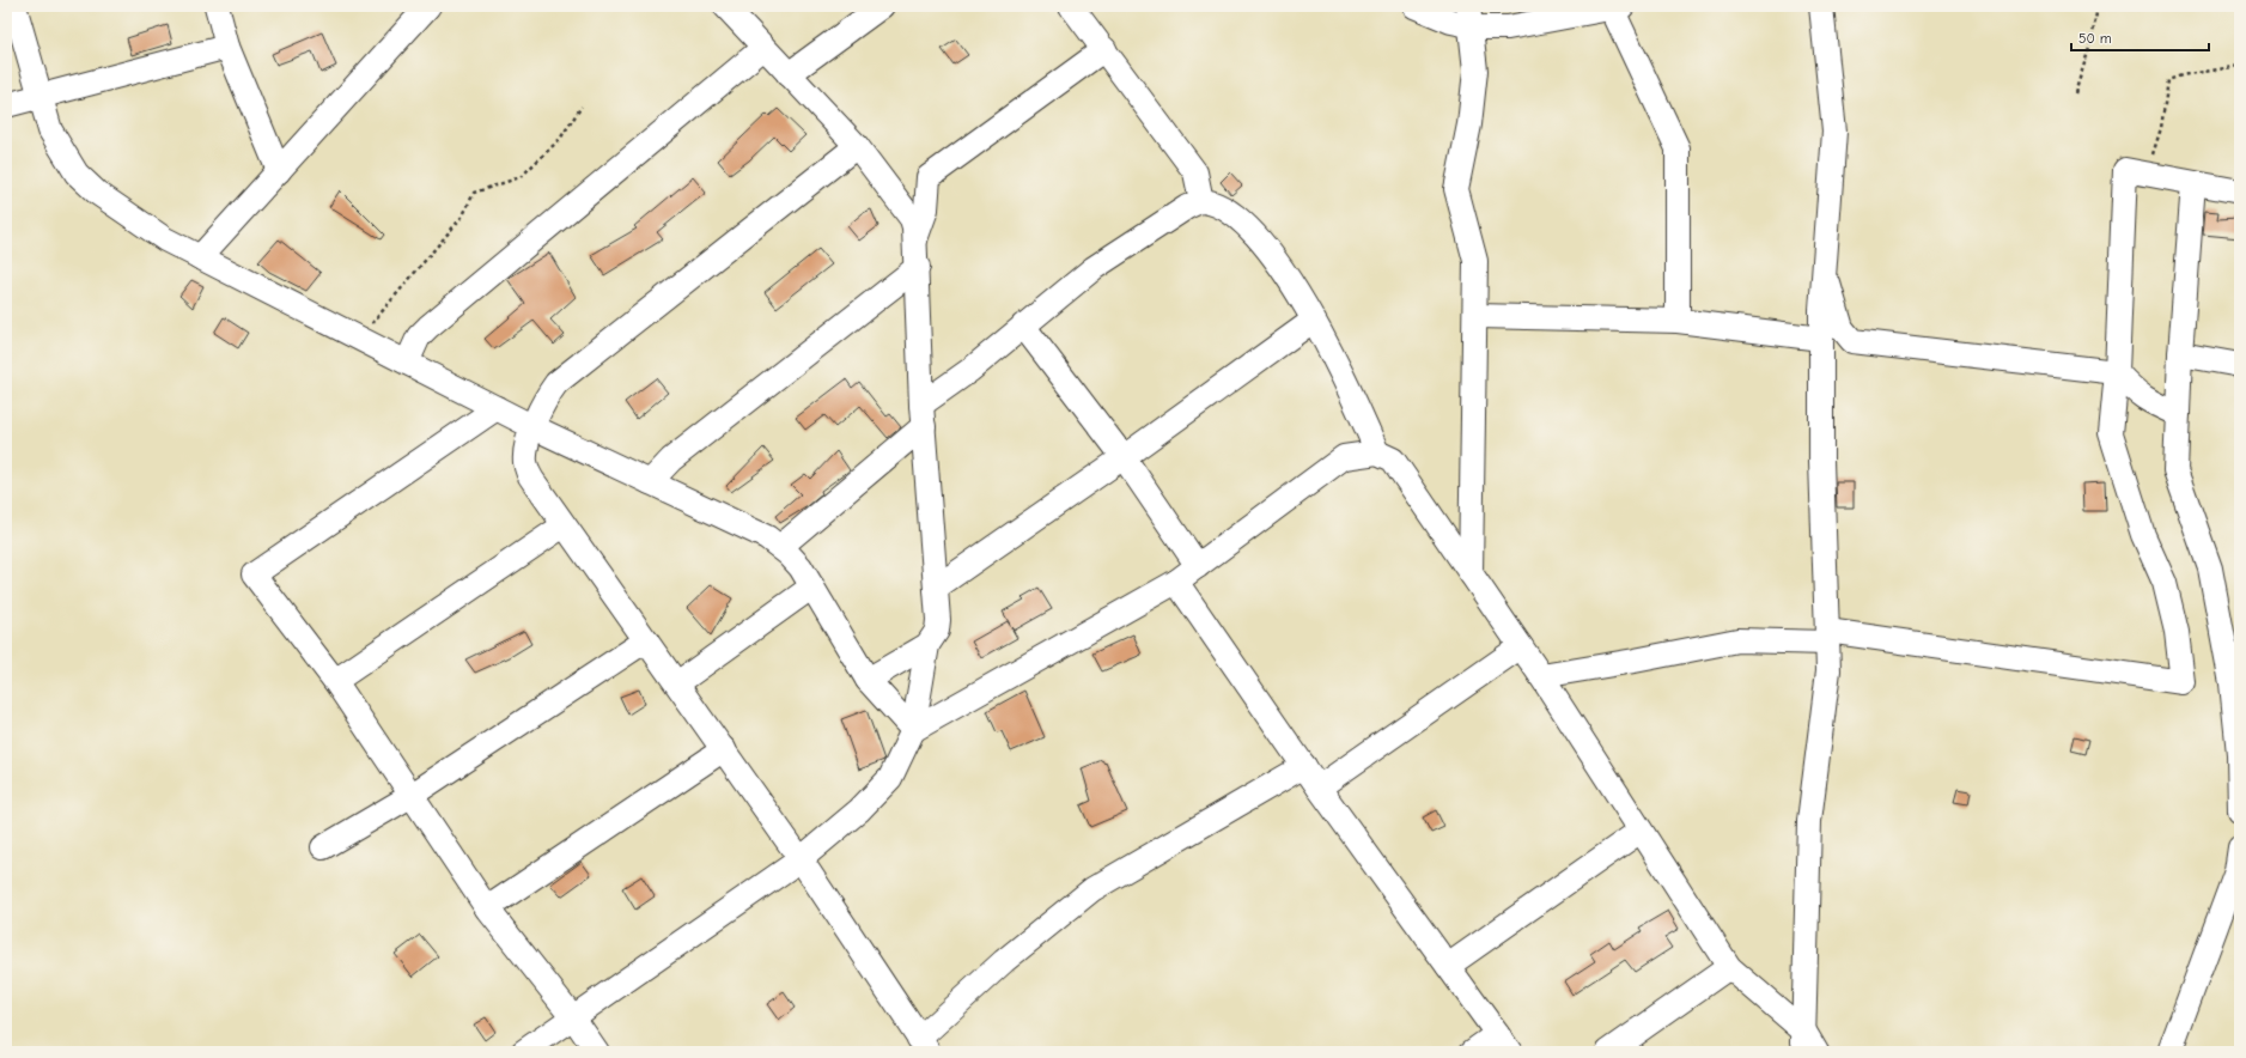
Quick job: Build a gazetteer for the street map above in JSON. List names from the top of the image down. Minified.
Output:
{"scale_bar":"50 m"}
